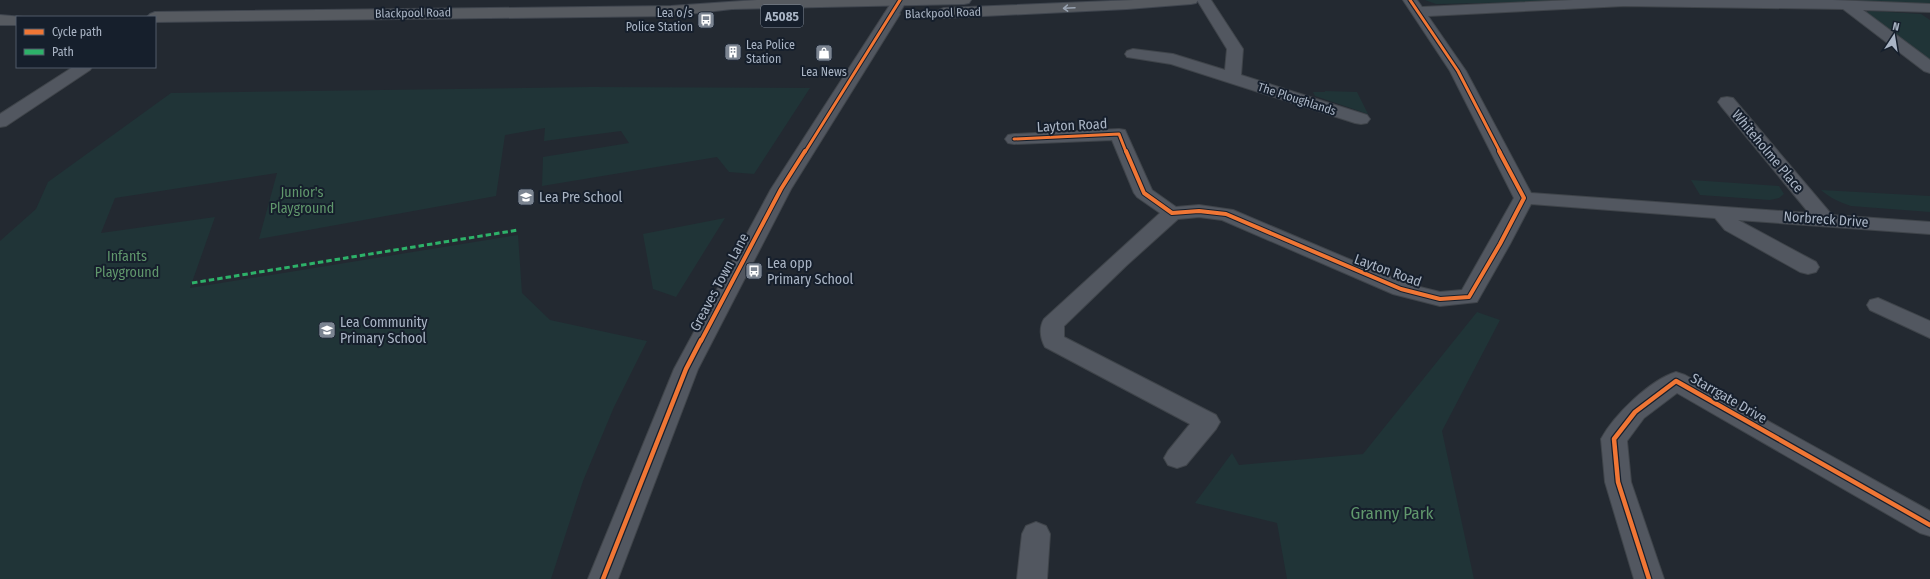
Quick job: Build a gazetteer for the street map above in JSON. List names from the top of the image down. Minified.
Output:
{"streets":{"highway":["Blackpool Road","A5085"],"street":["The Ploughlands","Layton Road","Whiteholme Place","Norbreck Drive","Greaves Town Lane","Starrgate Drive"]},"crossings":[["Blackpool Road","Greaves Town Lane"],["Layton Road","Norbreck Drive"],["Whiteholme Place","Norbreck Drive"]],"parks":["Junior's Playground","Infants Playground","Granny Park"],"places":{"bus stop":["Lea o/s Police Station","Lea opp Primary School"],"building":["Lea Police Station"],"shop":["Lea News"],"school or university":["Lea Pre School","Lea Community Primary School"]},"legend":["Cycle path","Path"],"north":"top"}
